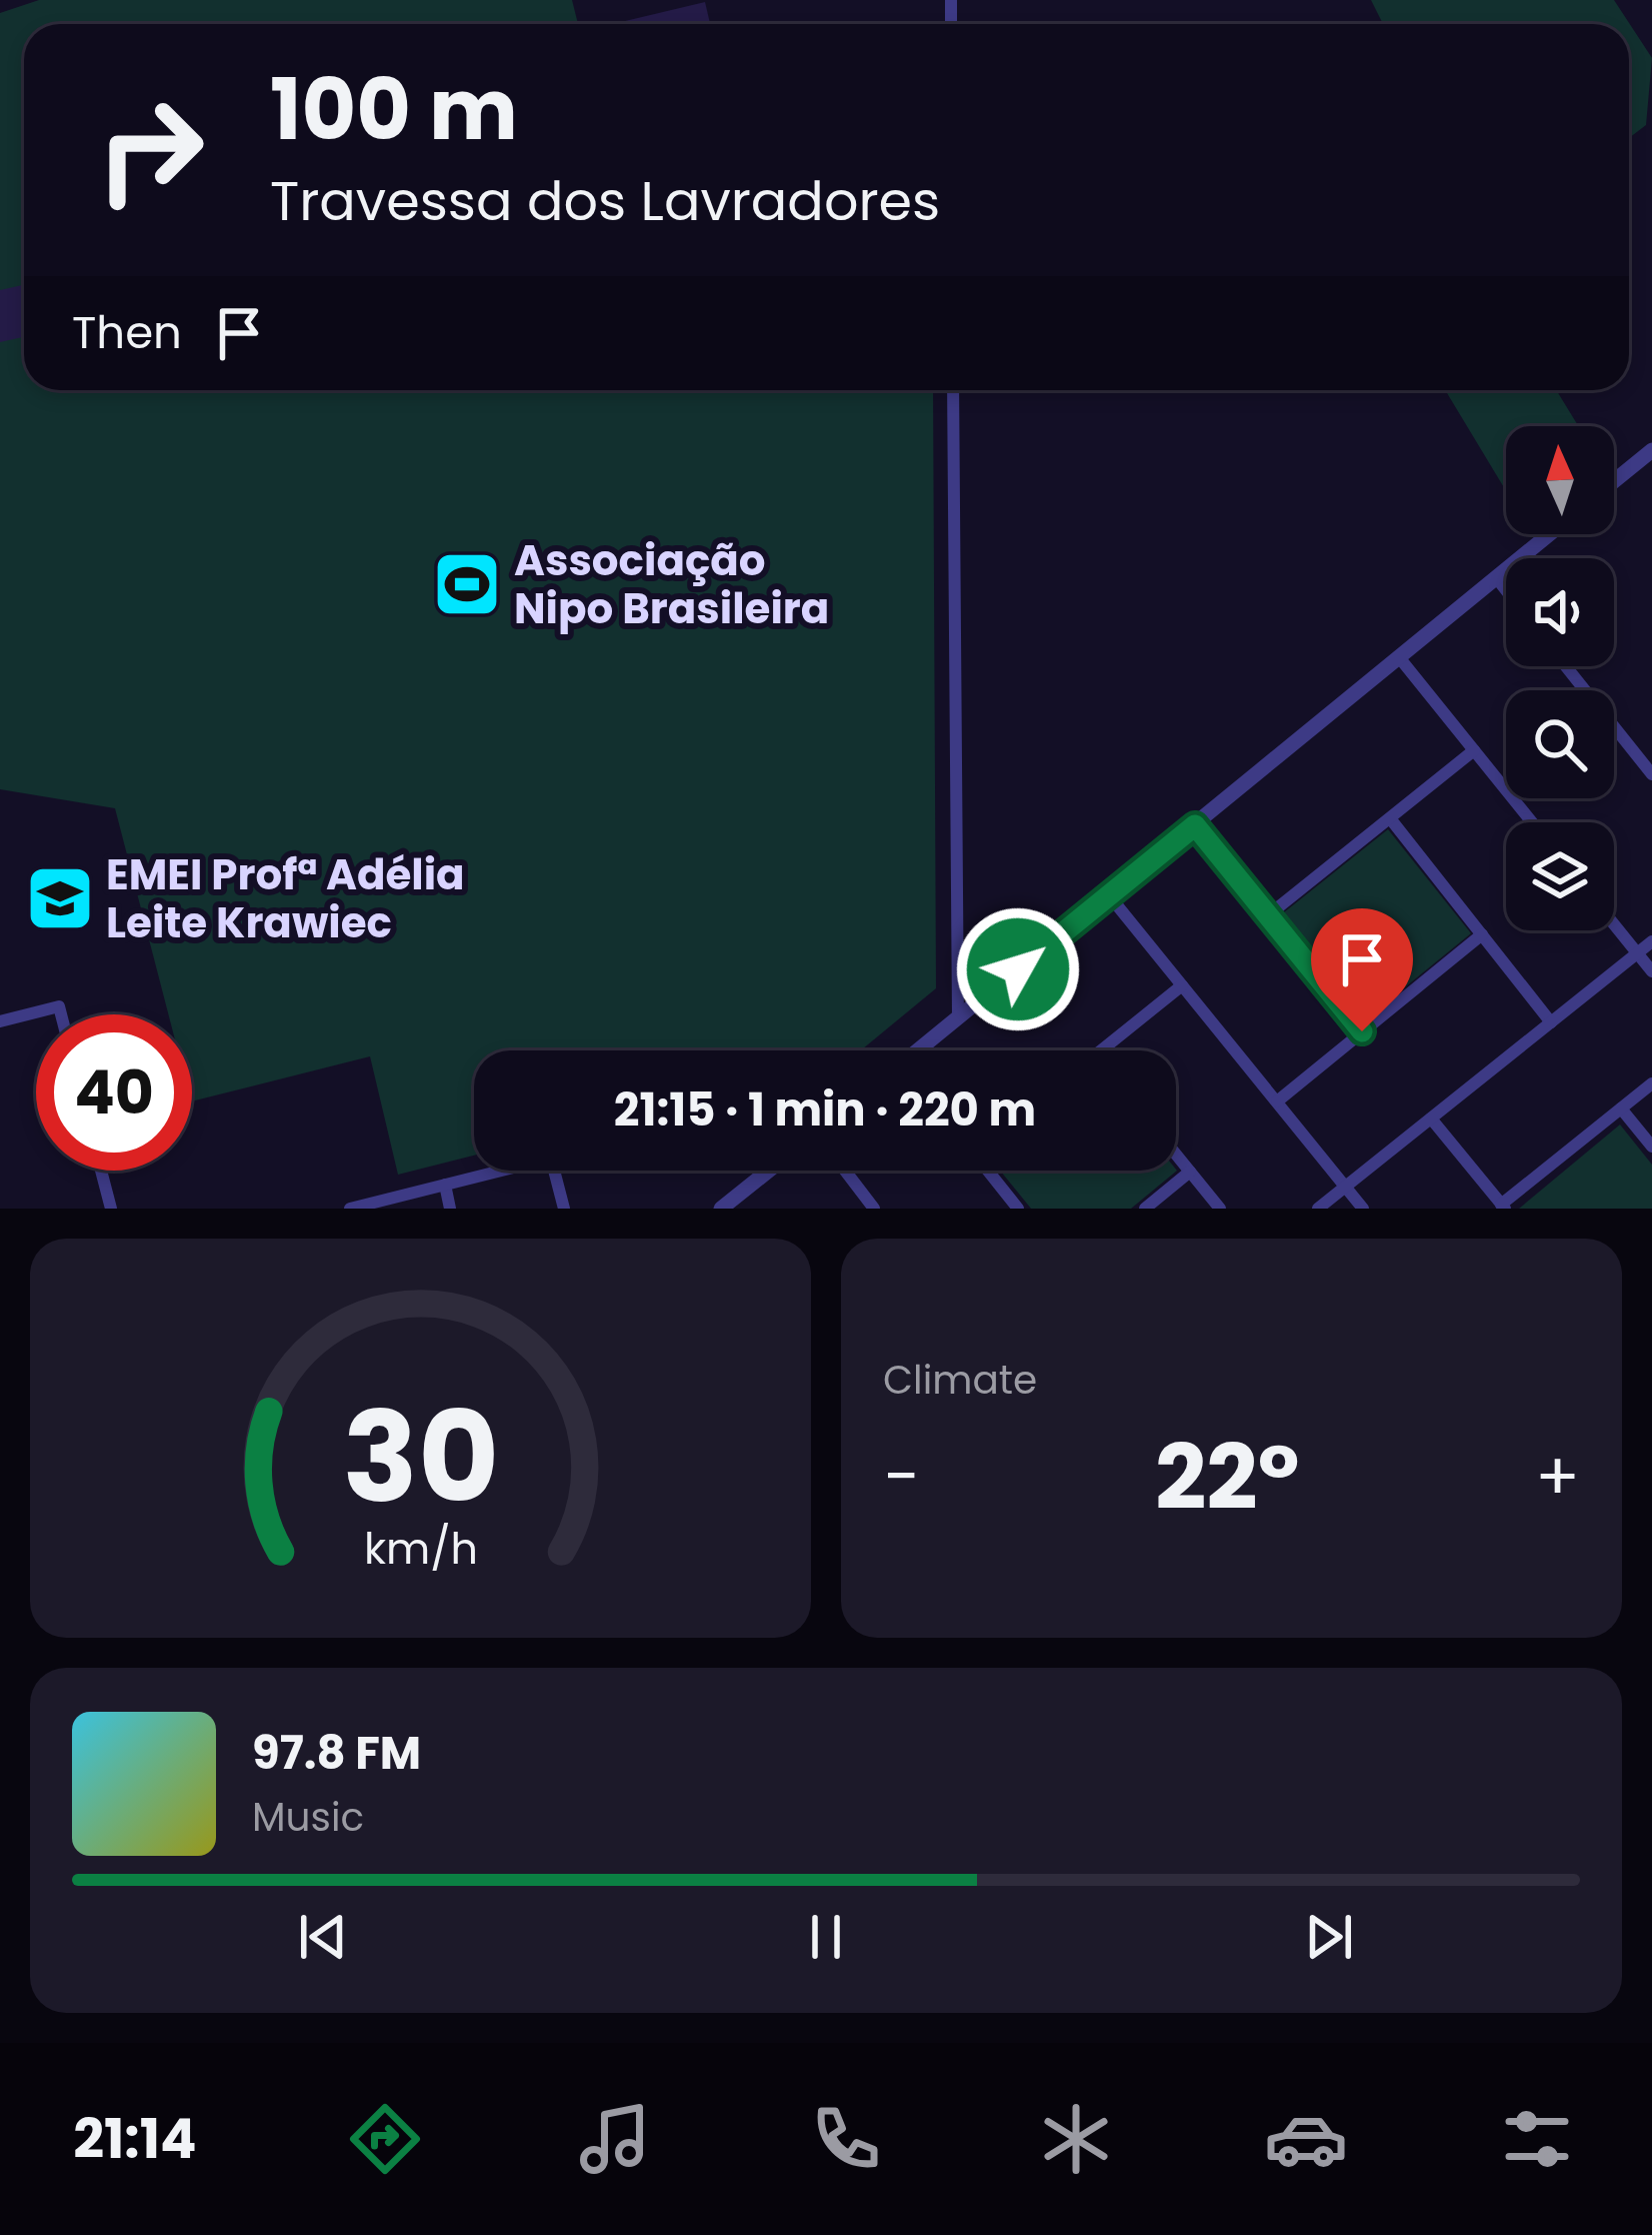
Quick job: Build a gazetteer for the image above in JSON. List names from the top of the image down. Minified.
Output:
{"places":{"sports":["Associação Nipo Brasileira"],"school or university":["EMEI Profª Adélia Leite Krawiec"]},"north":"top","page":{"turn":["100 m","Travessa dos Lavradores"],"then":"Then","limit":"40","trip":"21:15 · 1 min · 220 m","tile":"Climate","heat":["−","22°","+"],"song":["97.8 FM","Music"],"tabs":"21:14","gauge":["30","km/h"]}}
